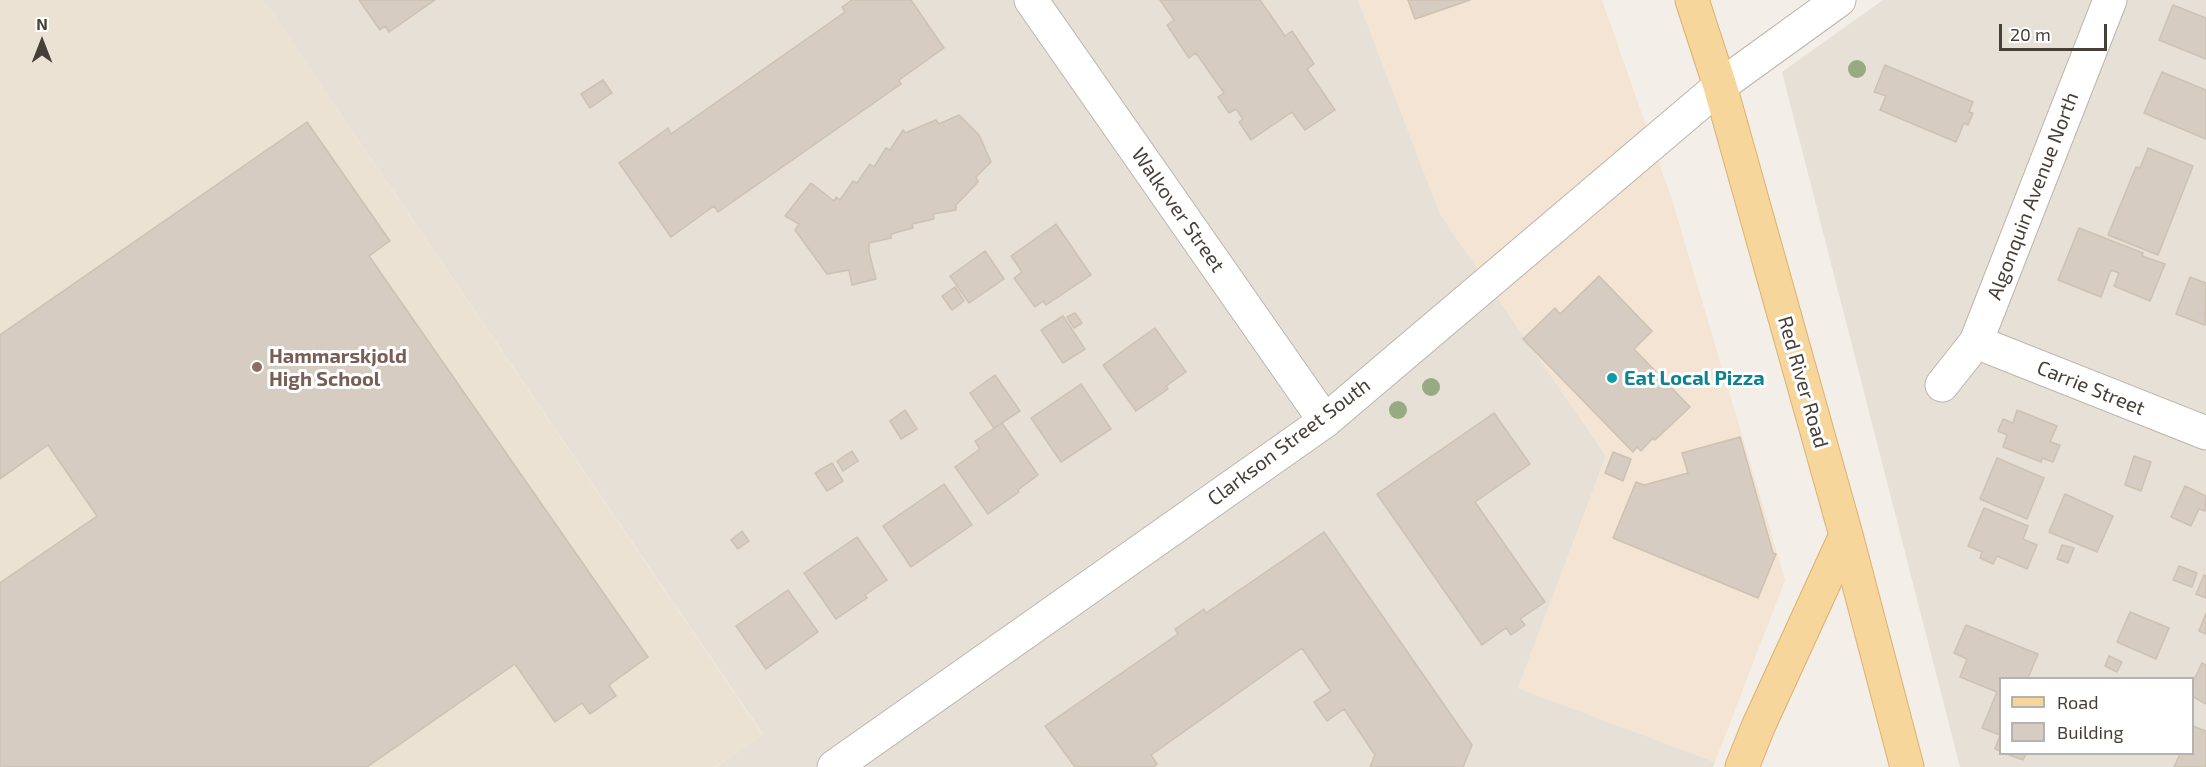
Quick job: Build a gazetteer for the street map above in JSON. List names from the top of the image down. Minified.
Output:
{"streets":{"main road":["Red River Road"],"street":["Algonquin Avenue North","Walkover Street","Carrie Street","Clarkson Street South"]},"crossings":[["Algonquin Avenue North","Carrie Street"],["Walkover Street","Clarkson Street South"],["Red River Road","Clarkson Street South"]],"places":["Hammarskjold High School","Eat Local Pizza"],"legend":["Road","Building"],"scale_bar":"20 m","north":"top"}
